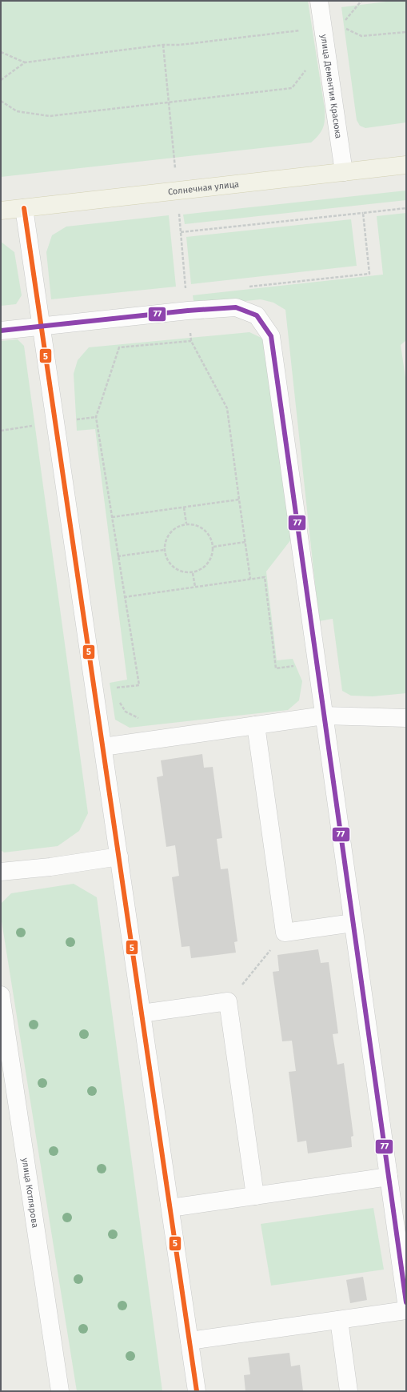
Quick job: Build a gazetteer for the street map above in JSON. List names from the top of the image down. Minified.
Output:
{"streets":{"main road":["Солнечная улица"],"street":["улица Дементия Красюка","улица Котлярова"]},"crossings":[["улица Дементия Красюка","Солнечная улица"]],"lines":["transit line 5","transit line 77"]}
